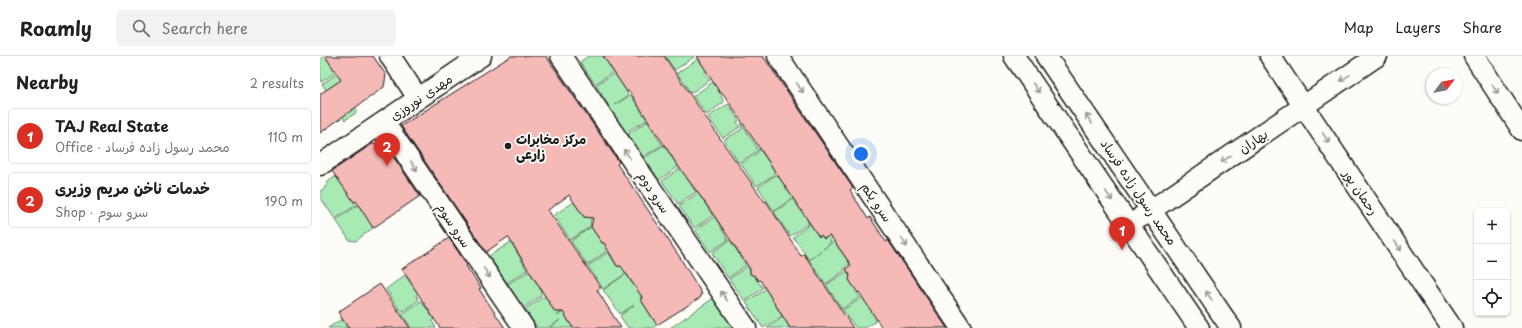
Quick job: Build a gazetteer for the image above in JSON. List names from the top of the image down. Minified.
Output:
{"streets":{"street":["مهدی نوروزی","بهاران","سرو دوم","محمد رسول زاده فرساد","رحمان پور","سرو یکم","سرو سوم"]},"crossings":[["مهدی نوروزی","سرو سوم"],["بهاران","محمد رسول زاده فرساد"],["بهاران","رحمان پور"]],"one_way":["بهاران","سرو دوم","سرو یکم","سرو سوم"],"places":["مرکز مخابرات زارعی"],"north":"top right","page":{"header":"Roamly","search":"Search here","nav":["Map","Layers","Share"],"heading":["Nearby","2 results"],"list":[{"mark":"1","name":"TAJ Real State","note":"Office · محمد رسول زاده فرساد","value":"110 m"},{"mark":"2","name":"خدمات ناخن مریم وزیری","note":"Shop · سرو سوم","value":"190 m"}],"pins":["2","1"],"map_buttons":["+","−"]}}
